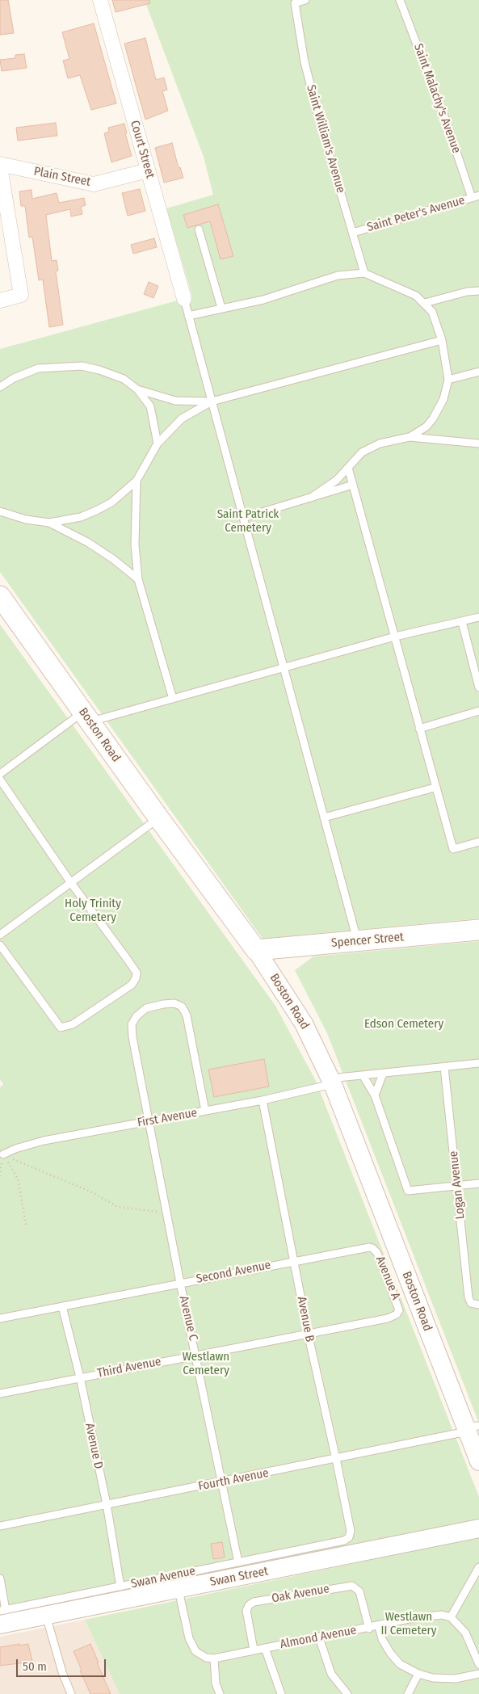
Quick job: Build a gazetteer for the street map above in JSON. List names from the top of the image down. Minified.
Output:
{"streets":{"main road":["Boston Road","Spencer Street"],"street":["Court Street","Plain Street","Swan Street"],"lane":["Saint Malachy's Avenue","Saint William's Avenue","Saint Peter's Avenue","First Avenue","Logan Avenue","Second Avenue","Avenue A","Avenue C","Avenue B","Third Avenue","Avenue D","Fourth Avenue","Swan Avenue","Oak Avenue","Almond Avenue"]},"crossings":[["Saint Malachy's Avenue","Saint Peter's Avenue"],["Saint William's Avenue","Saint Peter's Avenue"],["Court Street","Plain Street"],["Boston Road","Spencer Street"],["Boston Road","First Avenue"],["Boston Road","Fourth Avenue"],["First Avenue","Logan Avenue"],["First Avenue","Avenue C"],["First Avenue","Avenue B"],["Second Avenue","Avenue A"],["Second Avenue","Avenue C"],["Second Avenue","Avenue B"],["Second Avenue","Avenue D"],["Avenue A","Third Avenue"],["Avenue C","Third Avenue"],["Avenue C","Fourth Avenue"],["Avenue C","Swan Avenue"],["Avenue B","Third Avenue"],["Avenue B","Fourth Avenue"],["Avenue B","Swan Avenue"],["Third Avenue","Avenue D"],["Avenue D","Fourth Avenue"],["Avenue D","Swan Avenue"],["Swan Street","Swan Avenue"],["Oak Avenue","Almond Avenue"]],"parks":["Saint Patrick Cemetery","Holy Trinity Cemetery","Edson Cemetery","Westlawn Cemetery","Westlawn II Cemetery"],"scale_bar":"50 m"}
